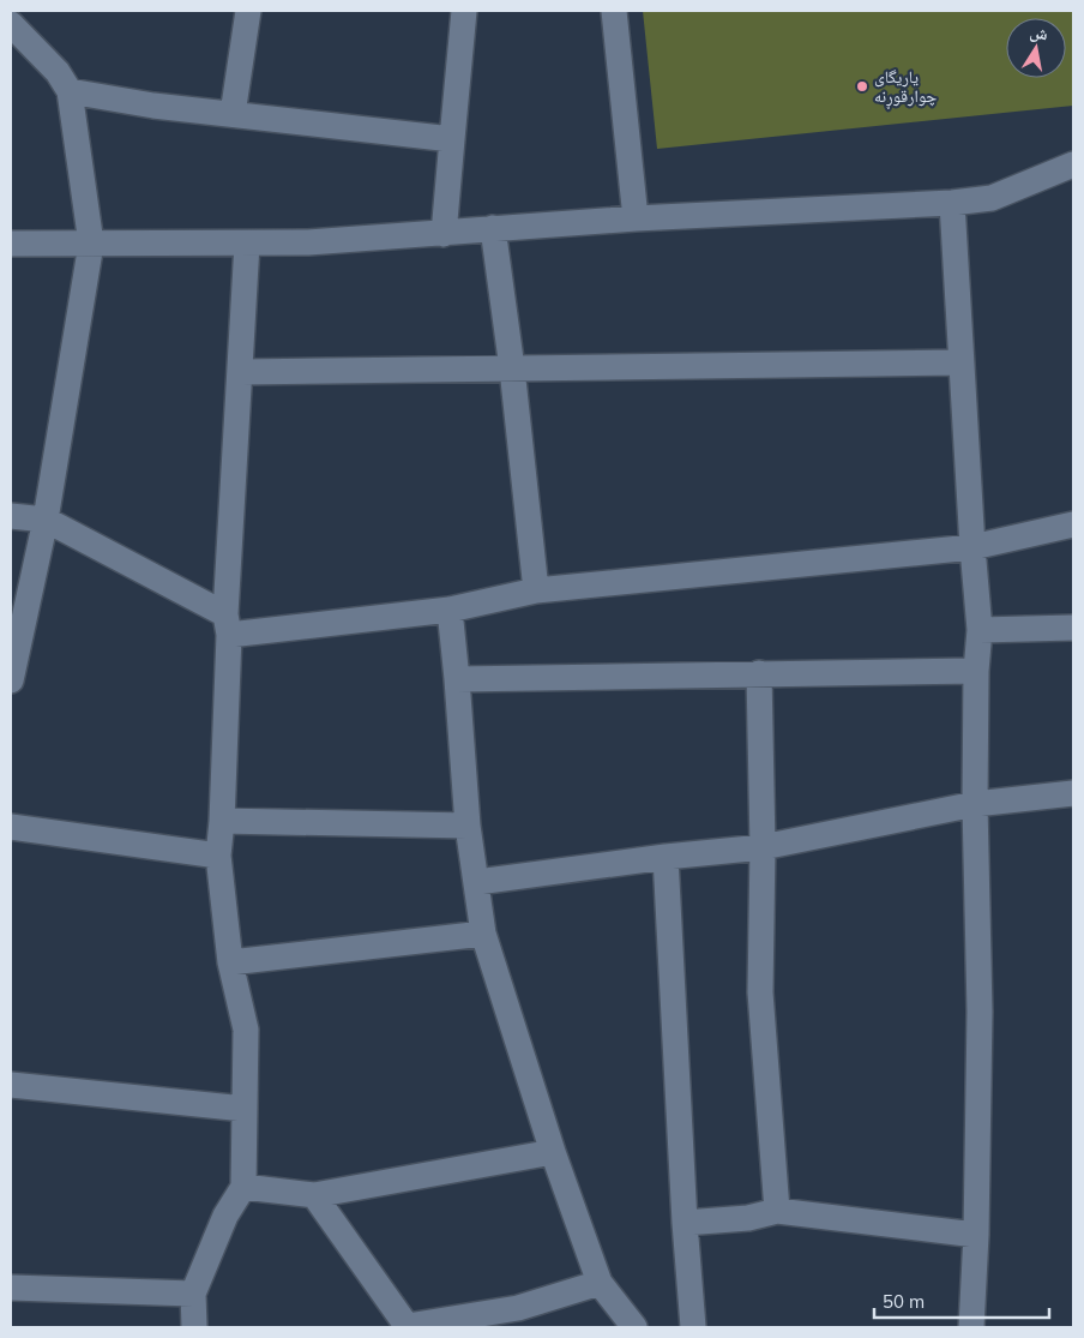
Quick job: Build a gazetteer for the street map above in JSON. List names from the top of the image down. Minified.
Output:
{"places":["یاریگای چوارقوڕنە"],"scale_bar":"50 m","north":"top"}
